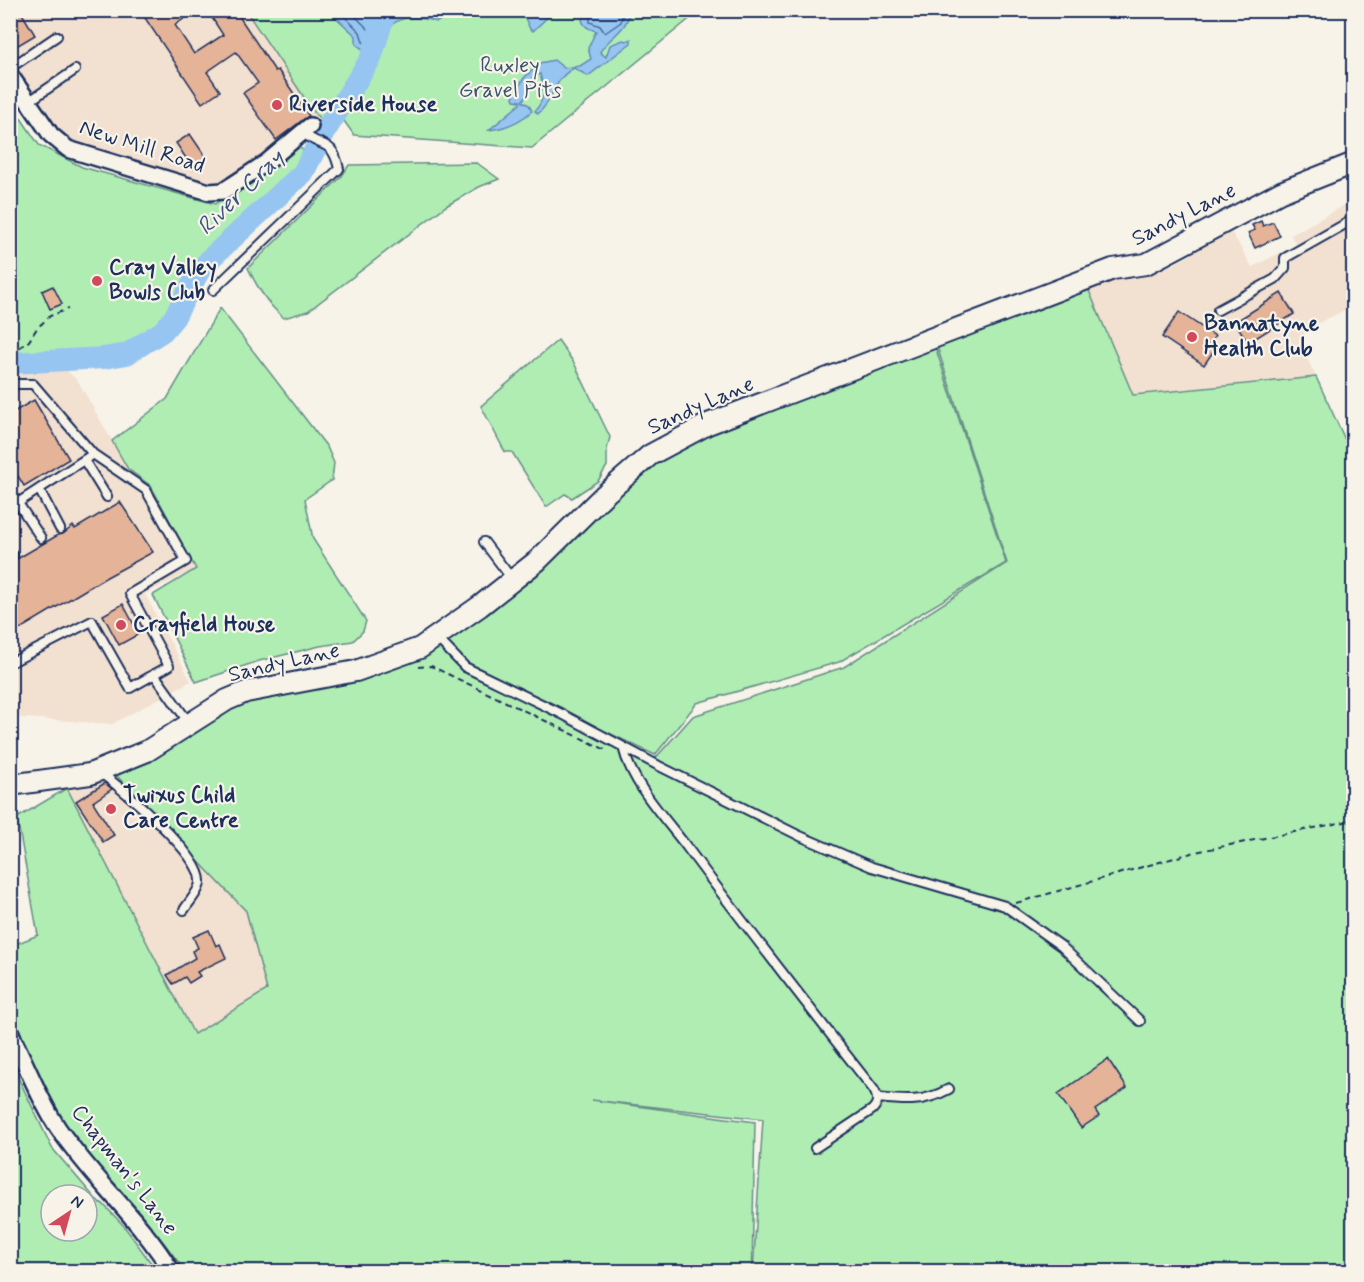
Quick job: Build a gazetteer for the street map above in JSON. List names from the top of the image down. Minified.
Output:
{"streets":{"street":["New Mill Road","Sandy Lane","Chapman's Lane"]},"water":["River Cray"],"parks":["Ruxley Gravel Pits"],"places":["Riverside House","Cray Valley Bowls Club","Bannatyne Health Club","Crayfield House","Twixus Child Care Centre"],"north":"top right"}
